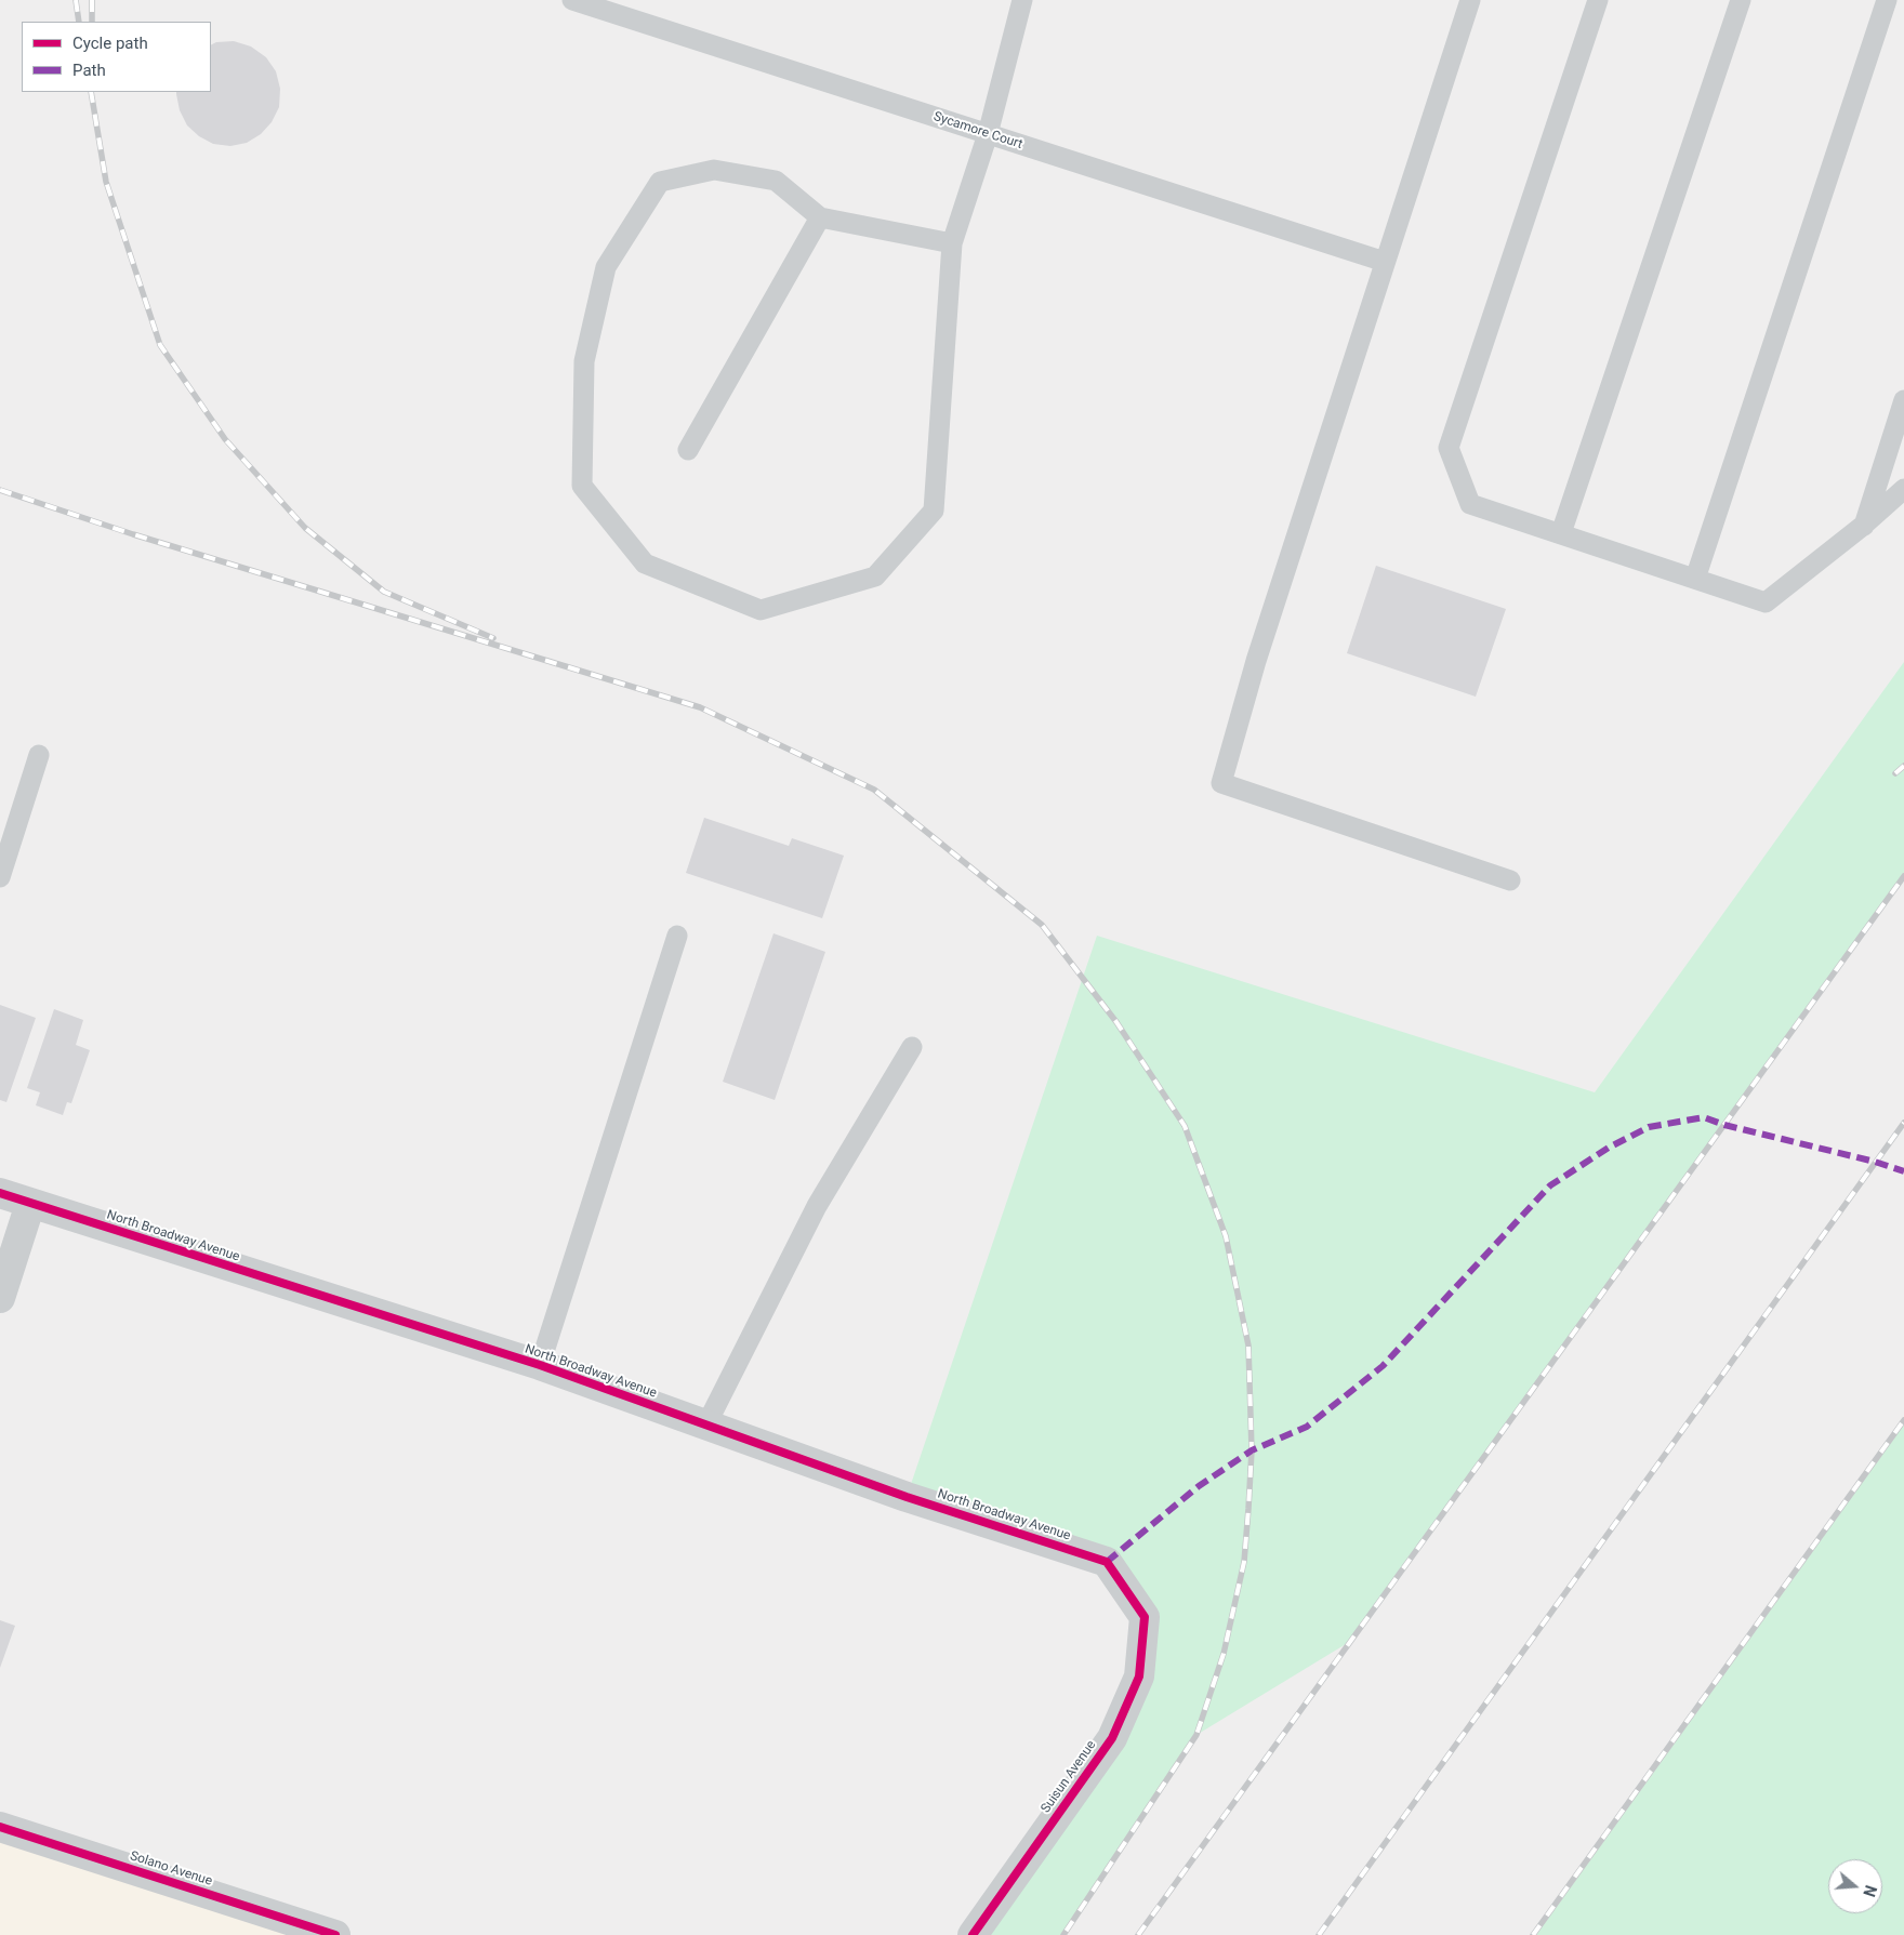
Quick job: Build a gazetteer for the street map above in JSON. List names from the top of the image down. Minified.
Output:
{"streets":{"street":["North Broadway Avenue","Suisun Avenue","Solano Avenue"],"lane":["Sycamore Court"]},"crossings":[["North Broadway Avenue","Suisun Avenue"]],"legend":["Cycle path","Path"],"north":"right"}
